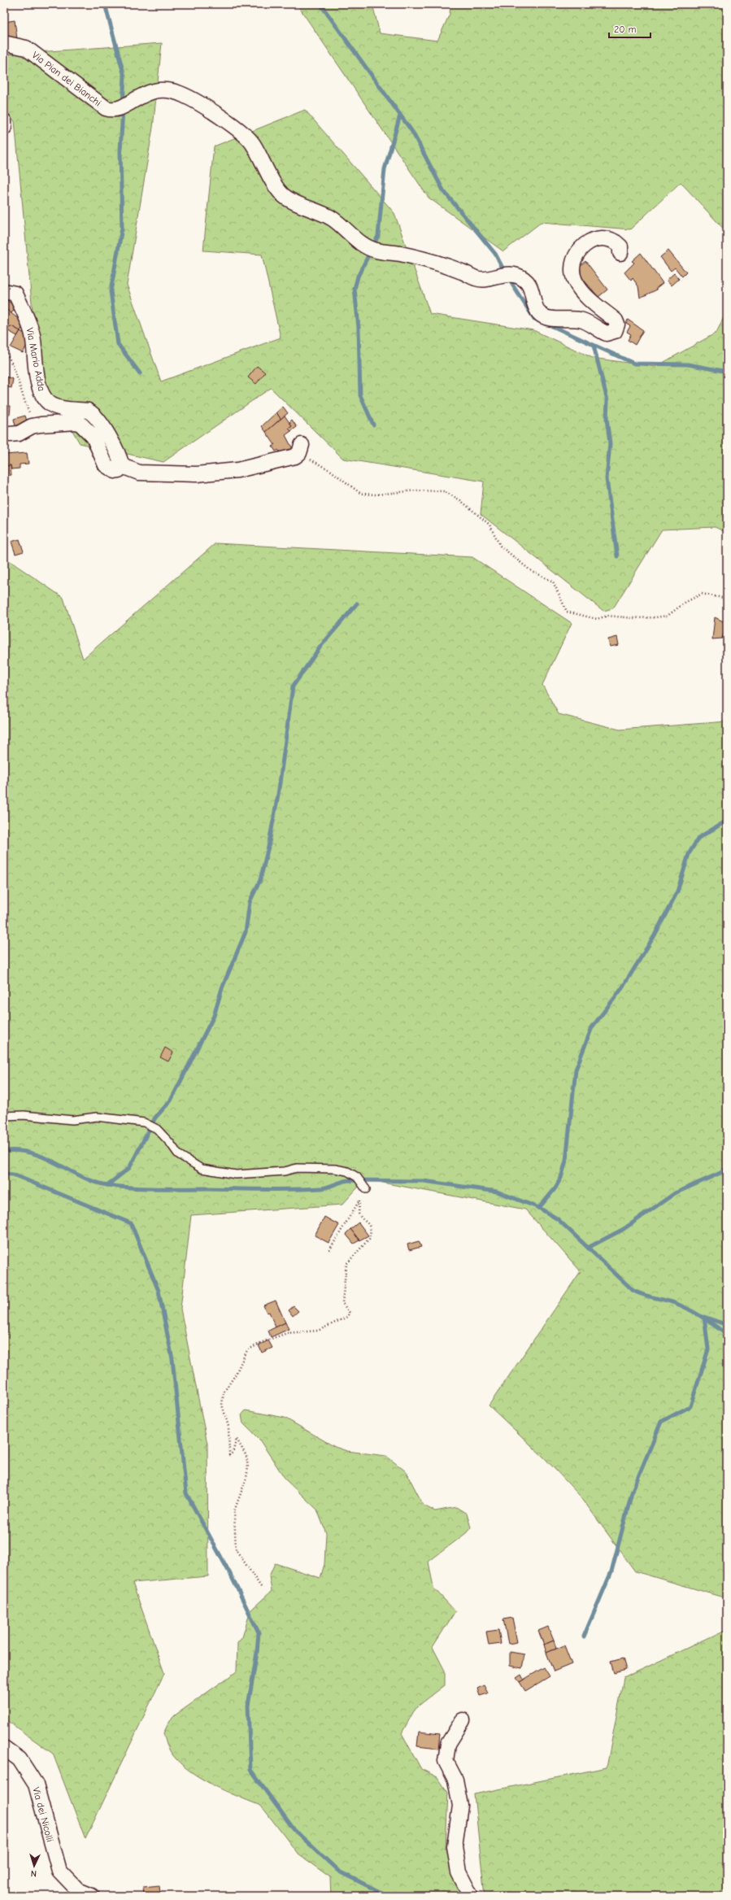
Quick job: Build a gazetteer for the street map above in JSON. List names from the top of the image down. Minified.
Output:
{"streets":{"street":["Via Pian dei Bianchi","Via Mario Adda","Via dei Nicolli"]},"scale_bar":"20 m","north":"bottom"}
